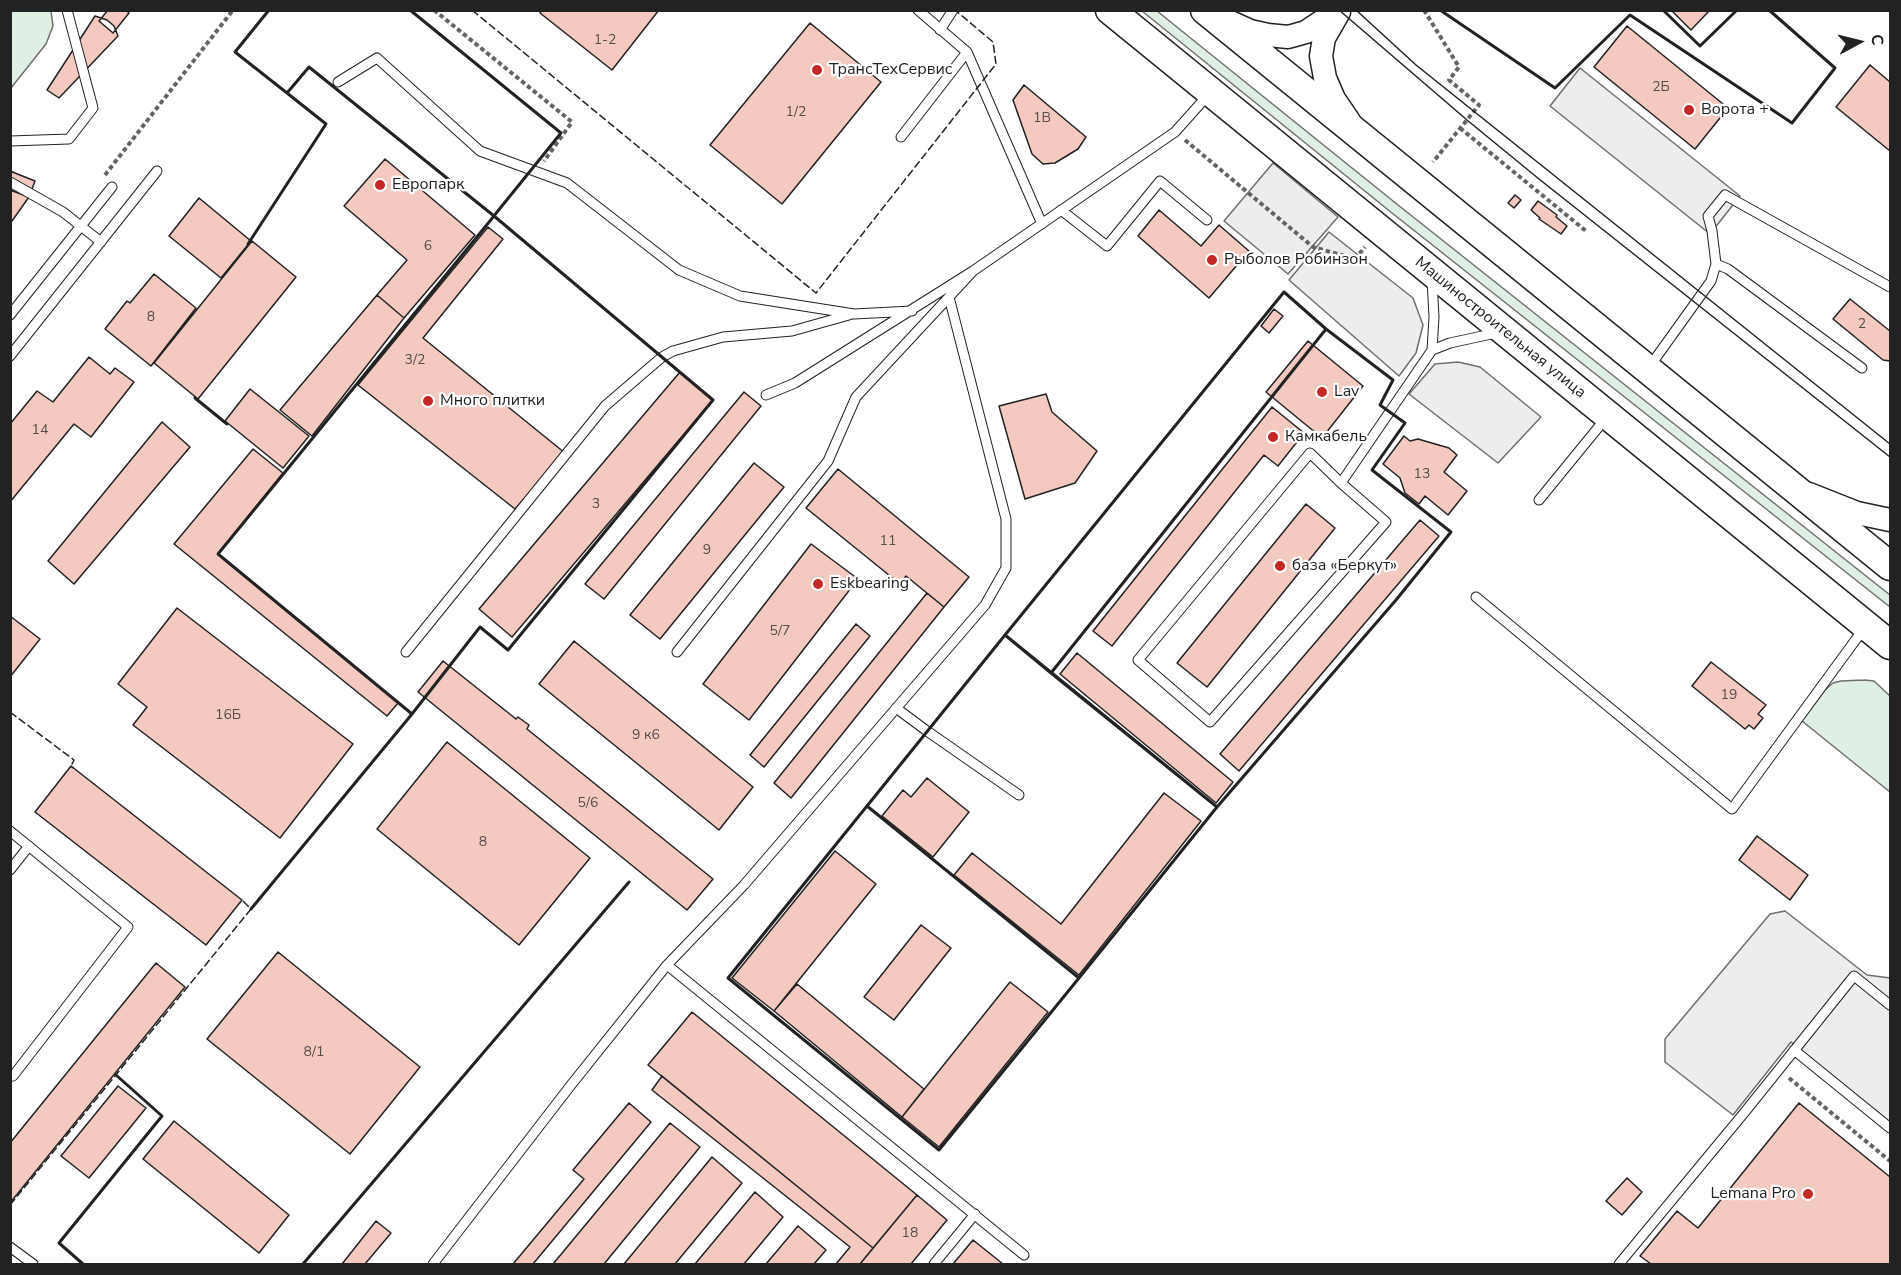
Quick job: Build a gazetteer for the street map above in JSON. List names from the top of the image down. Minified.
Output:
{"streets":{"main road":["Машиностроительная улица"]},"places":["ТрансТехСервис","Ворота +","Европарк","Рыболов Робинзон","Lav","Много плитки","Камкабель","база «Беркут»","Eskbearing","Lemana Pro"],"house_numbers":["1-2","2Б","1/2","1В","6","8","2","3/2","14","13","3","11","9","5/7","19","16Б","9 к6","5/6","8","8/1","18"],"north":"right"}
